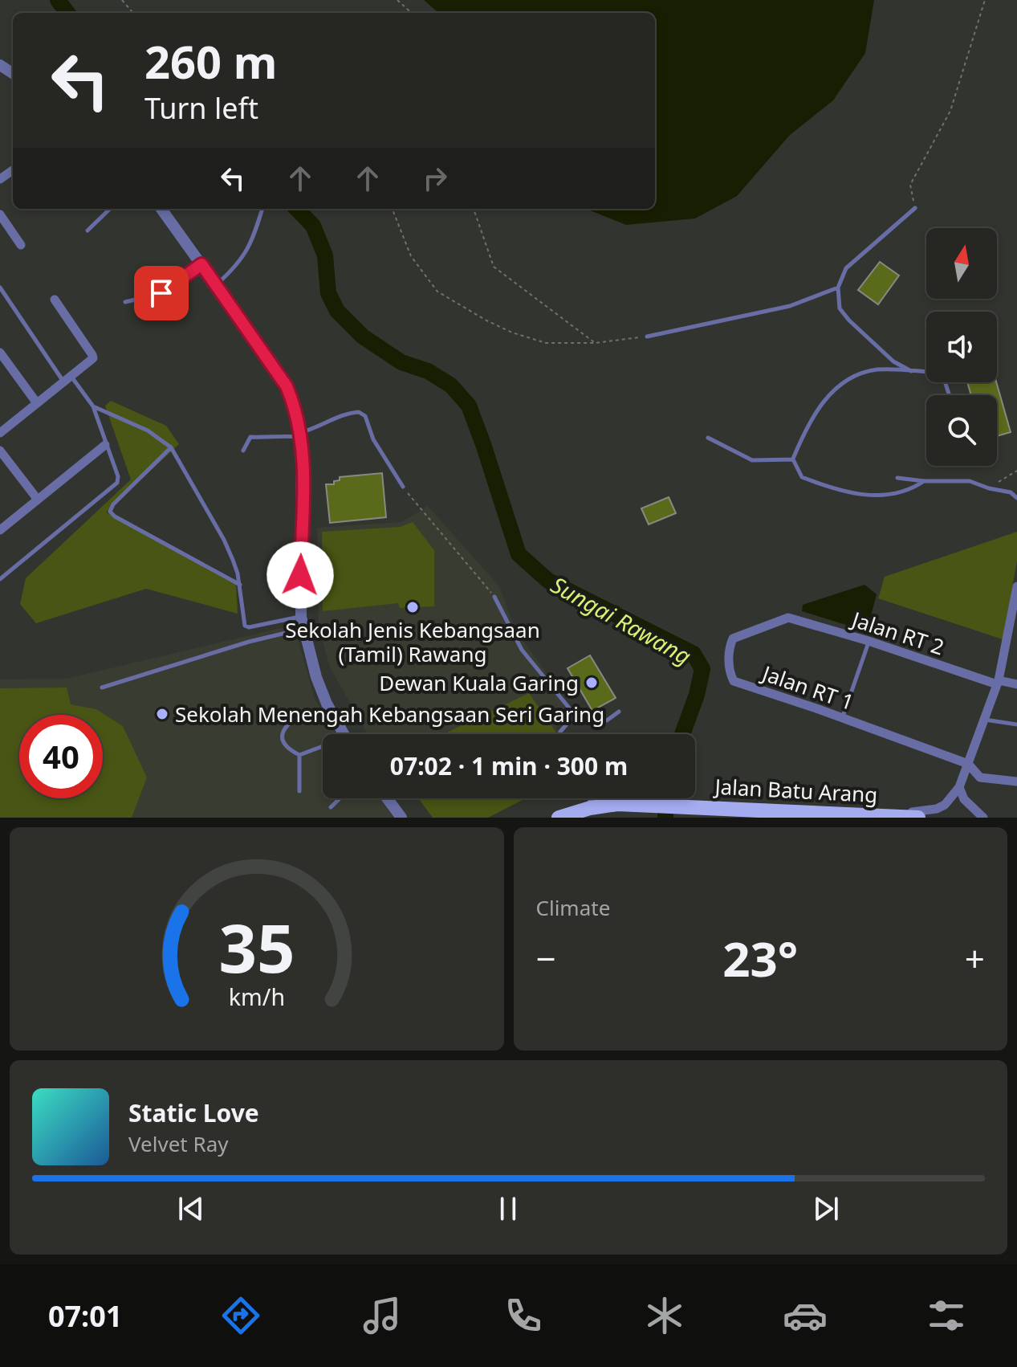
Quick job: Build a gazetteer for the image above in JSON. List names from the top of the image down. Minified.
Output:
{"streets":{"main road":["Jalan Batu Arang"],"street":["Jalan RT 2","Jalan RT 1"]},"crossings":[["Jalan RT 2","Jalan RT 1"]],"water":["Sungai Rawang"],"places":["Sekolah Jenis Kebangsaan (Tamil) Rawang","Dewan Kuala Garing","Sekolah Menengah Kebangsaan Seri Garing"],"north":"top","page":{"turn":["260 m","Turn left"],"limit":"40","trip":"07:02 · 1 min · 300 m","tile":"Climate","heat":["−","23°","+"],"song":["Static Love","Velvet Ray"],"tabs":"07:01","gauge":["35","km/h"]}}
